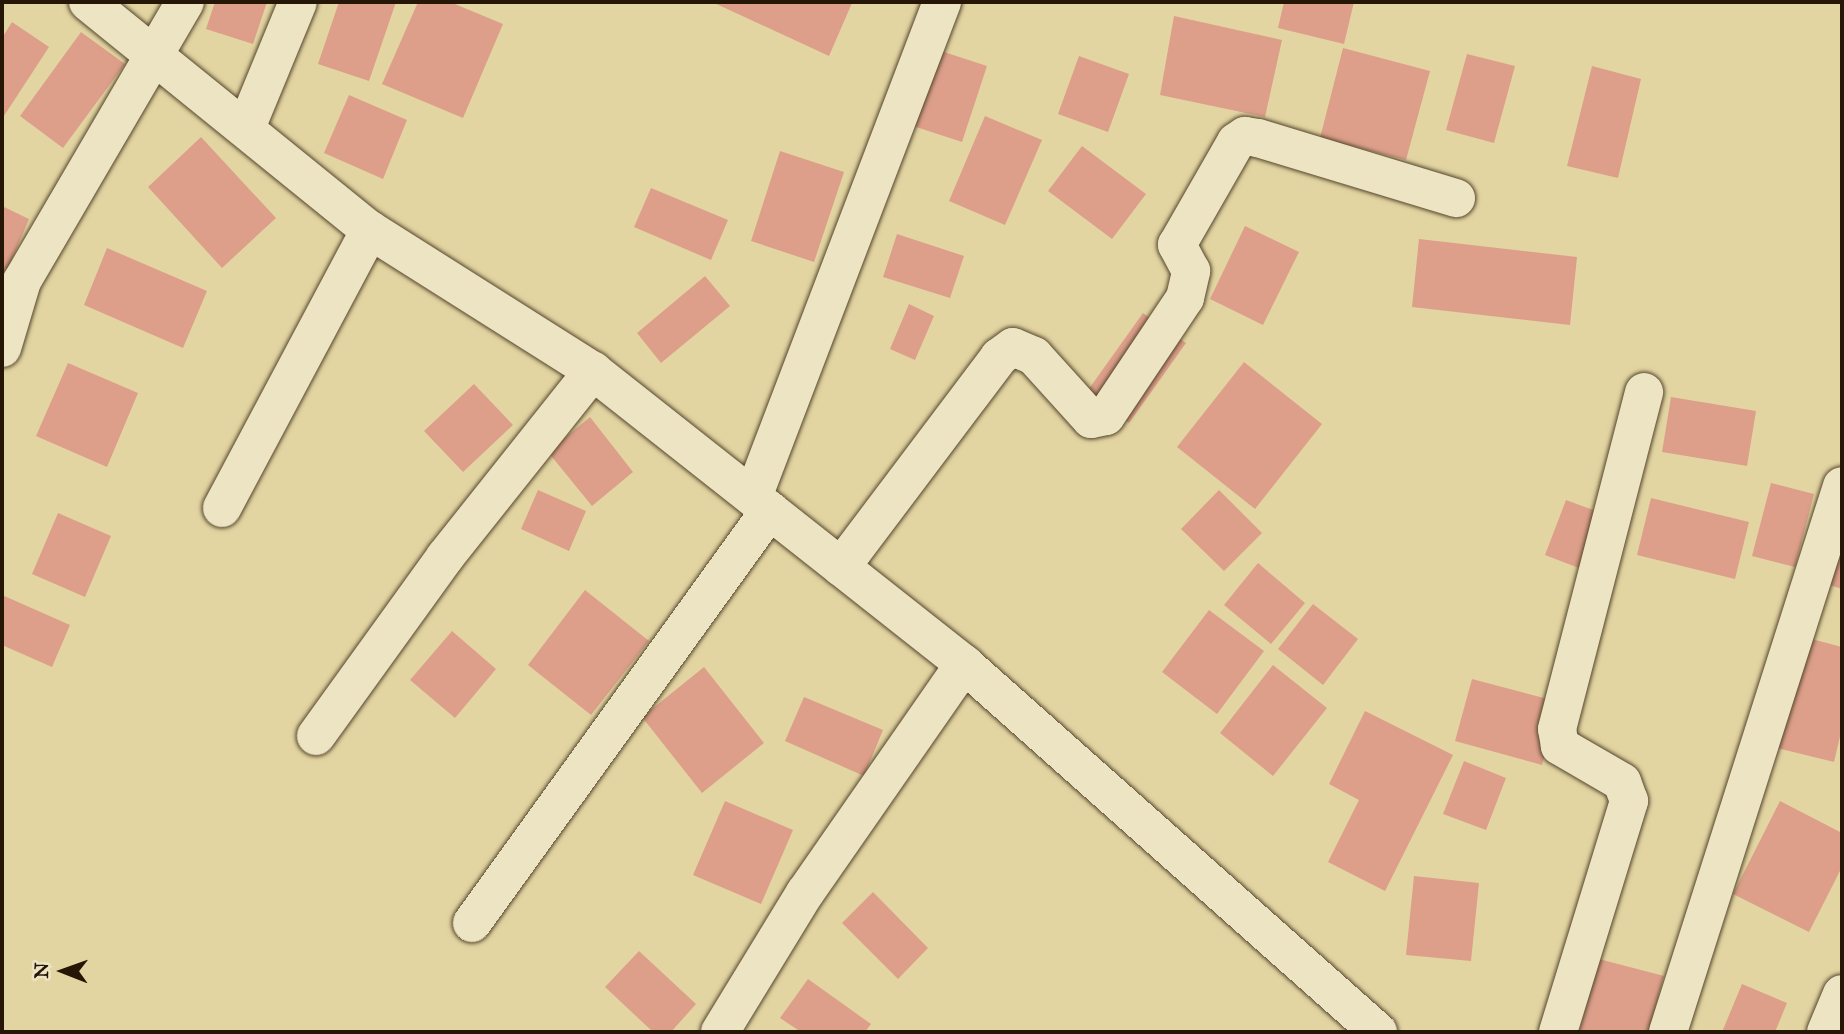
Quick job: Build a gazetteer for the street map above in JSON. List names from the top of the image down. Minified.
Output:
{"north":"left"}
